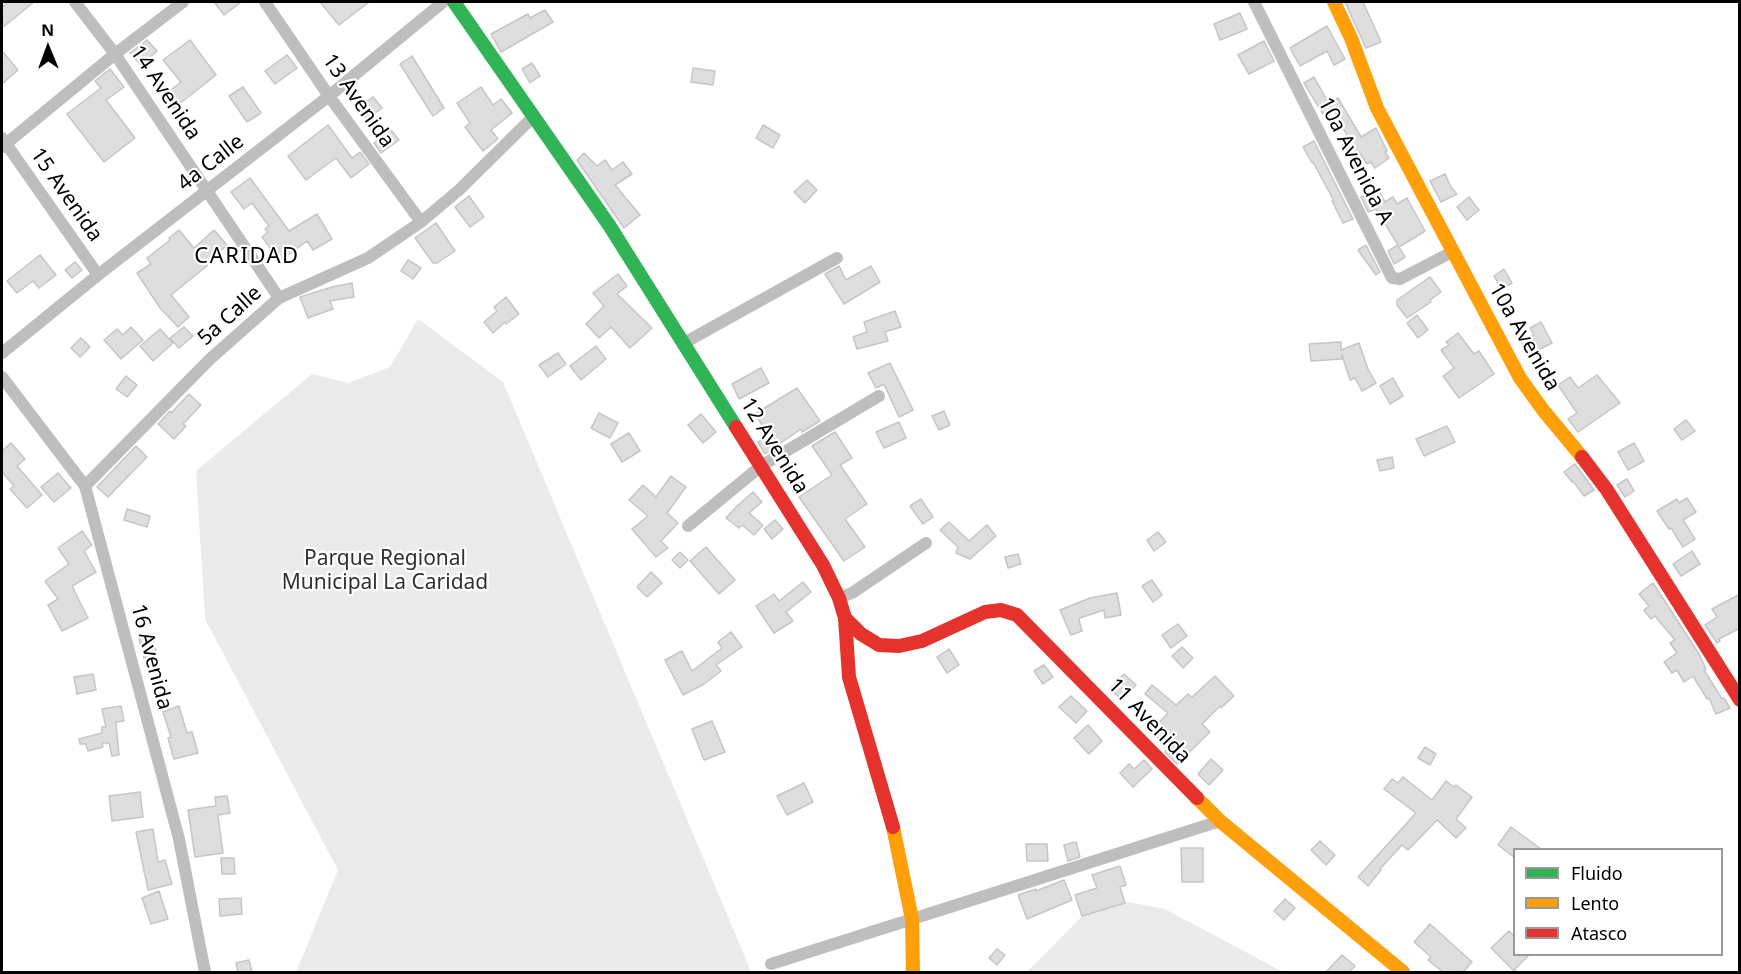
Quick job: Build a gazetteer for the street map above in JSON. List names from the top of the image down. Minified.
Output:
{"streets":{"street":["14 Avenida","13 Avenida","10a Avenida A","4a Calle","15 Avenida","5a Calle","10a Avenida","12 Avenida","16 Avenida","11 Avenida"]},"crossings":[["14 Avenida","4a Calle"],["14 Avenida","5a Calle"],["13 Avenida","4a Calle"],["13 Avenida","5a Calle"],["10a Avenida A","10a Avenida"],["4a Calle","15 Avenida"],["5a Calle","12 Avenida"],["5a Calle","16 Avenida"],["12 Avenida","11 Avenida"]],"districts":["CARIDAD"],"parks":["Parque Regional Municipal La Caridad"],"legend":["Fluido","Lento","Atasco"],"north":"top"}
